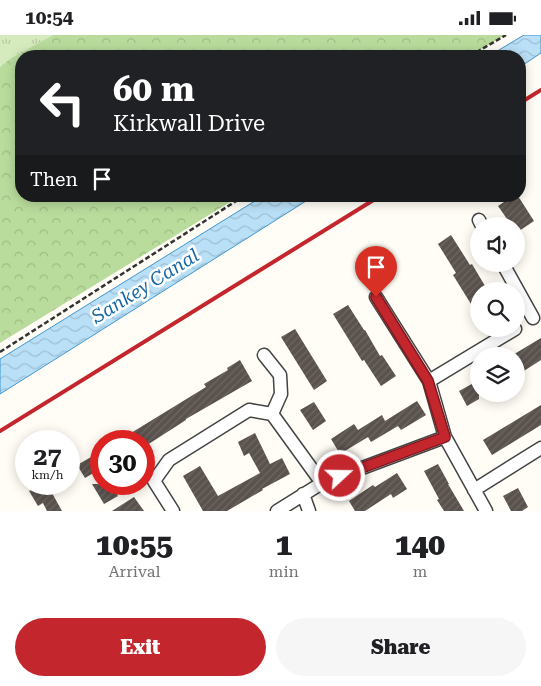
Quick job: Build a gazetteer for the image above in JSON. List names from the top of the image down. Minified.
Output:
{"water":["Sankey Canal"],"page":{"status":"10:54","turn":["60 m","Kirkwall Drive"],"then":"Then","speed":"27 km/h","limit":"30","eta":["10:55","Arrival","1","min","140","m"],"buttons":["Exit","Share"]}}
